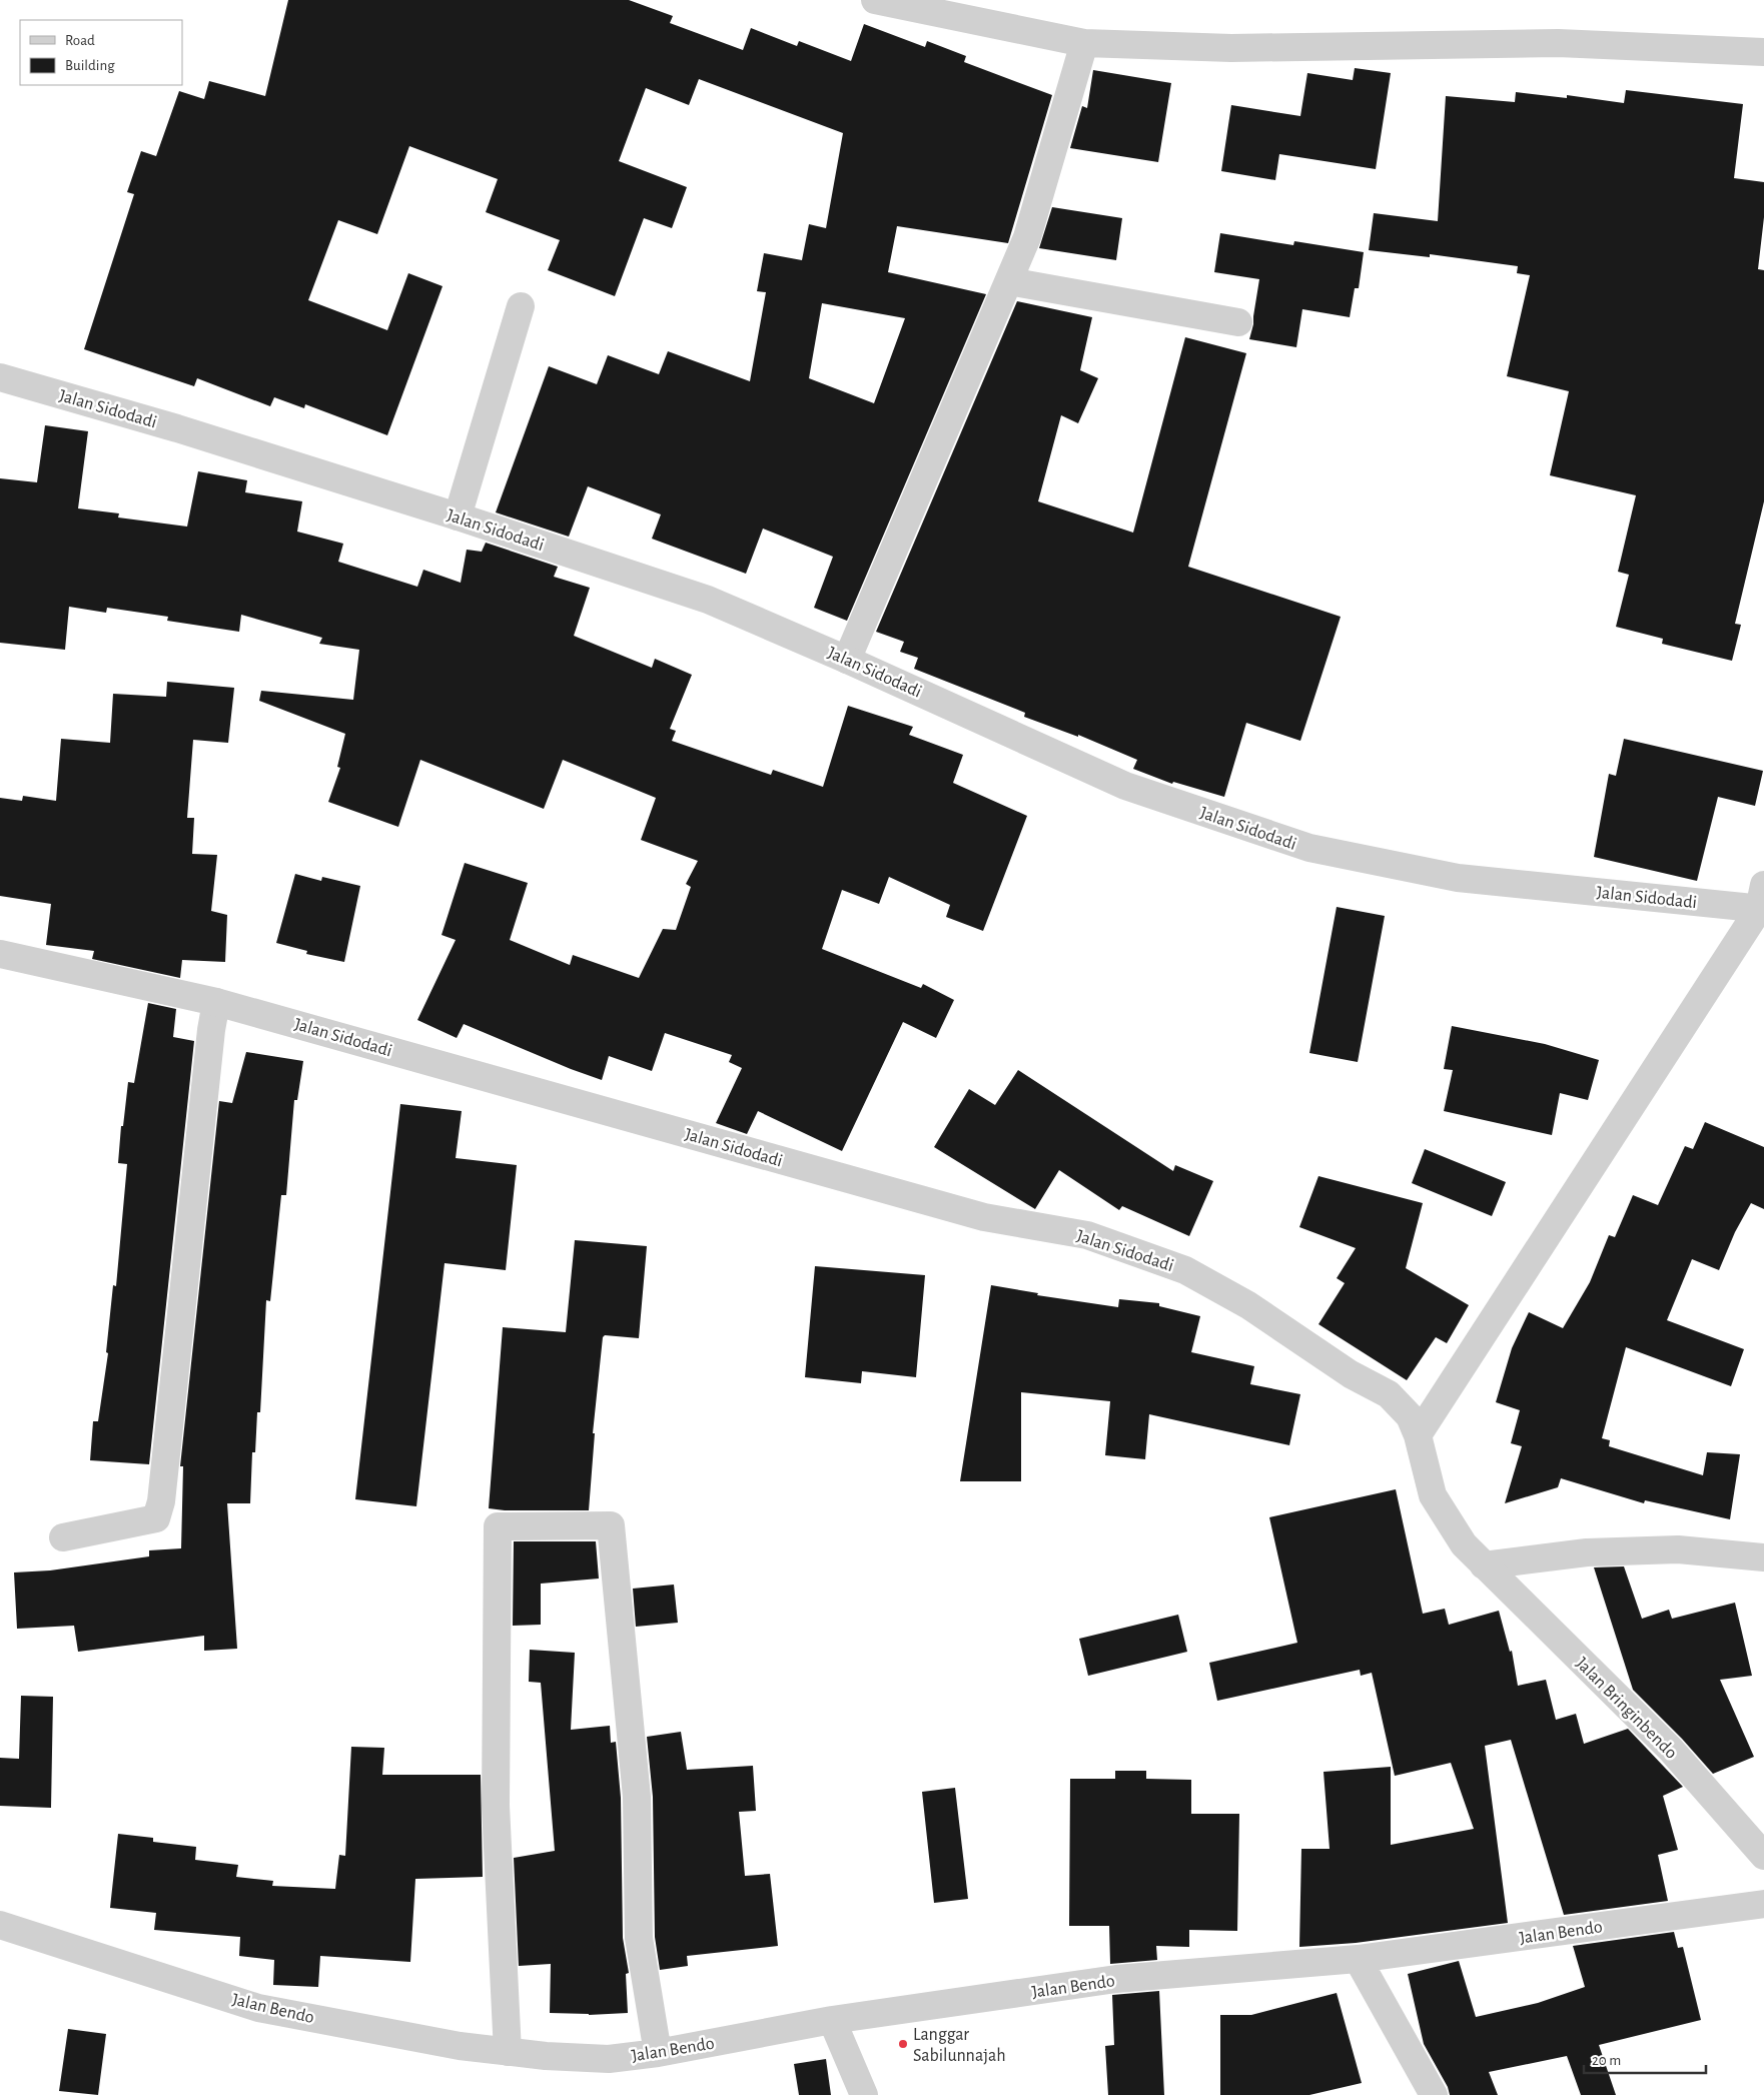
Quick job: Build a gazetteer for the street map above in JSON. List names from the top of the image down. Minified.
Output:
{"streets":{"street":["Jalan Sidodadi","Jalan Bringinbendo","Jalan Bendo"]},"crossings":[["Jalan Sidodadi","Jalan Bringinbendo"]],"places":["Langgar Sabilunnajah"],"legend":["Road","Building"],"scale_bar":"20 m"}
